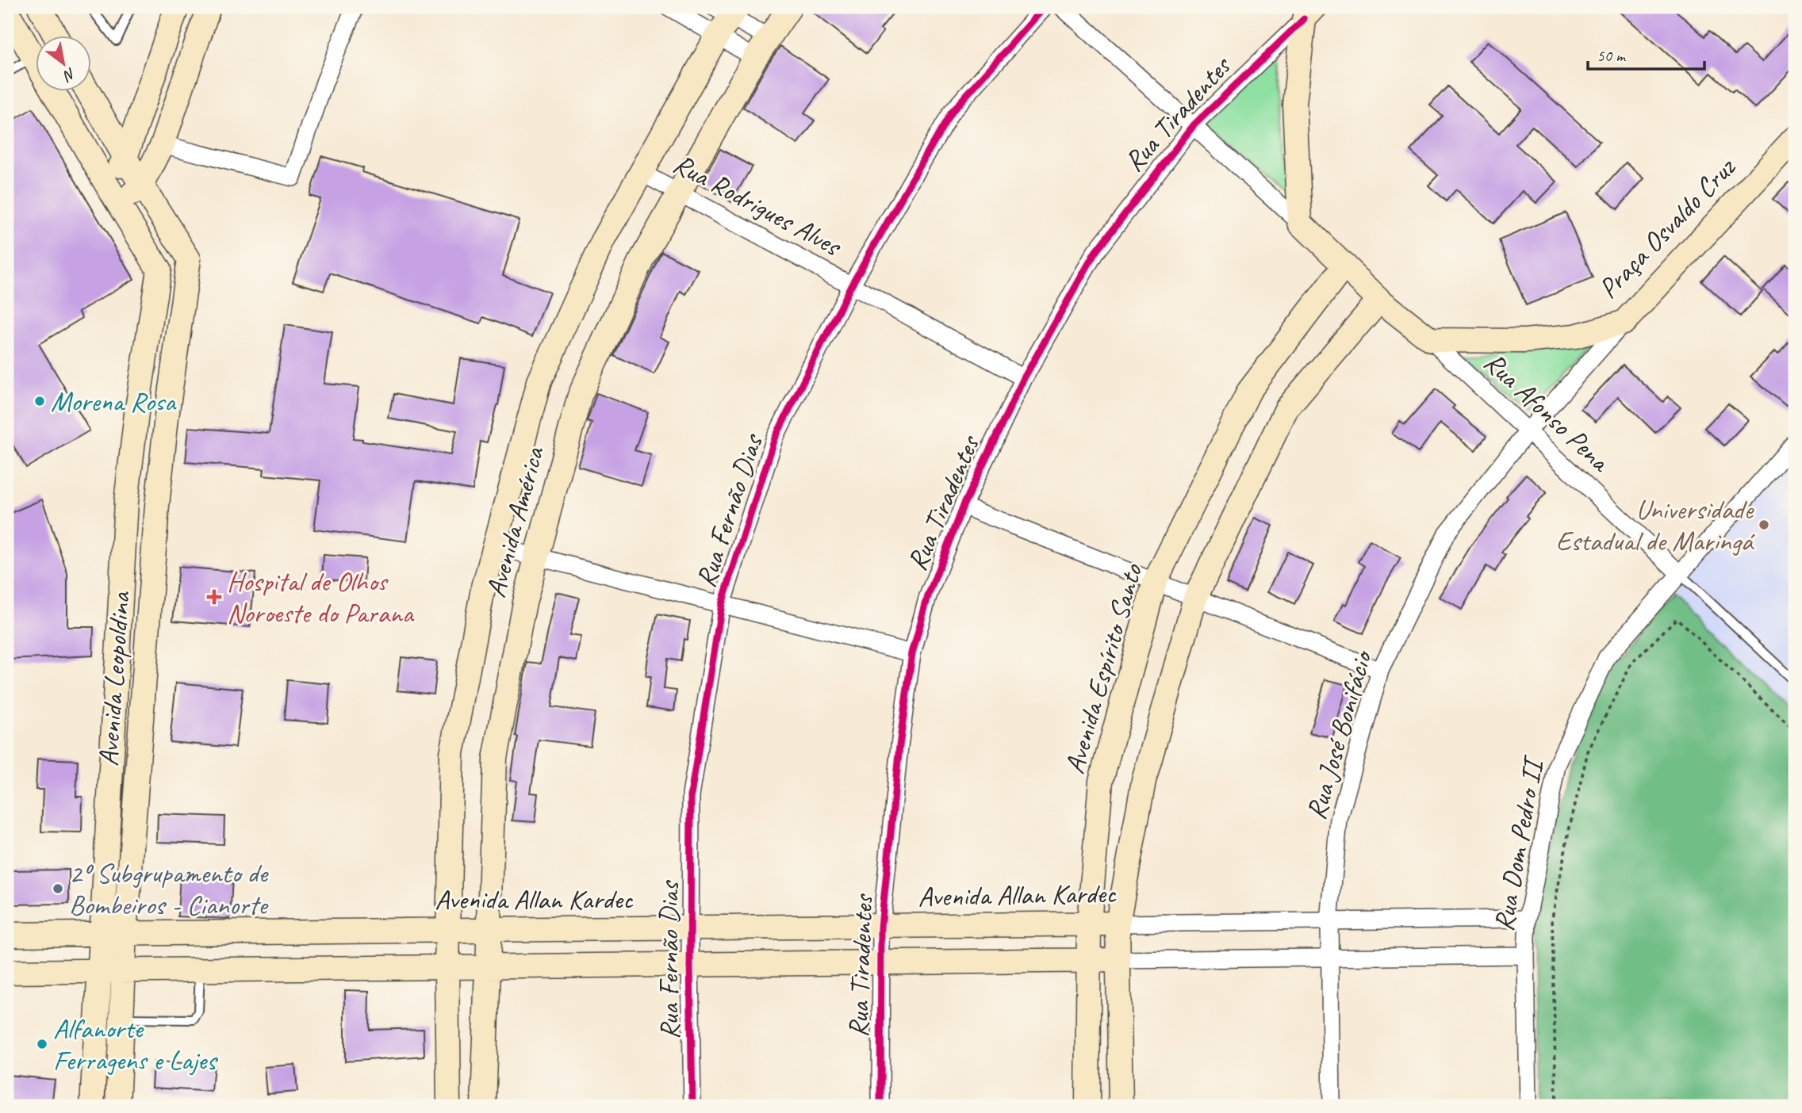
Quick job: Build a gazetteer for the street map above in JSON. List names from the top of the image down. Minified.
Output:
{"streets":{"main road":["Praça Osvaldo Cruz","Avenida América","Avenida Espírito Santo","Avenida Leopoldina","Avenida Allan Kardec"],"street":["Rua Tiradentes","Rua Rodrigues Alves","Rua Afonso Pena","Rua Fernão Dias","Rua José Bonifácio","Rua Dom Pedro II"]},"crossings":[["Rua Tiradentes","Rua Rodrigues Alves"],["Rua Tiradentes","Avenida Allan Kardec"],["Rua Rodrigues Alves","Rua Fernão Dias"],["Rua Rodrigues Alves","Avenida América"],["Praça Osvaldo Cruz","Rua Afonso Pena"],["Praça Osvaldo Cruz","Rua José Bonifácio"],["Rua Afonso Pena","Rua José Bonifácio"],["Rua Afonso Pena","Rua Dom Pedro II"],["Rua Fernão Dias","Avenida Allan Kardec"],["Avenida América","Avenida Allan Kardec"],["Avenida Espírito Santo","Avenida Allan Kardec"],["Avenida Leopoldina","Avenida Allan Kardec"],["Rua José Bonifácio","Avenida Allan Kardec"],["Rua Dom Pedro II","Avenida Allan Kardec"]],"places":{"other":["Morena Rosa","Universidade Estadual de Maringá","2º Subgrupamento de Bombeiros - Cianorte","Alfanorte Ferragens e Lajes"],"health":["Hospital de Olhos Noroeste do Parana"]},"scale_bar":"50 m","north":"bottom right"}
